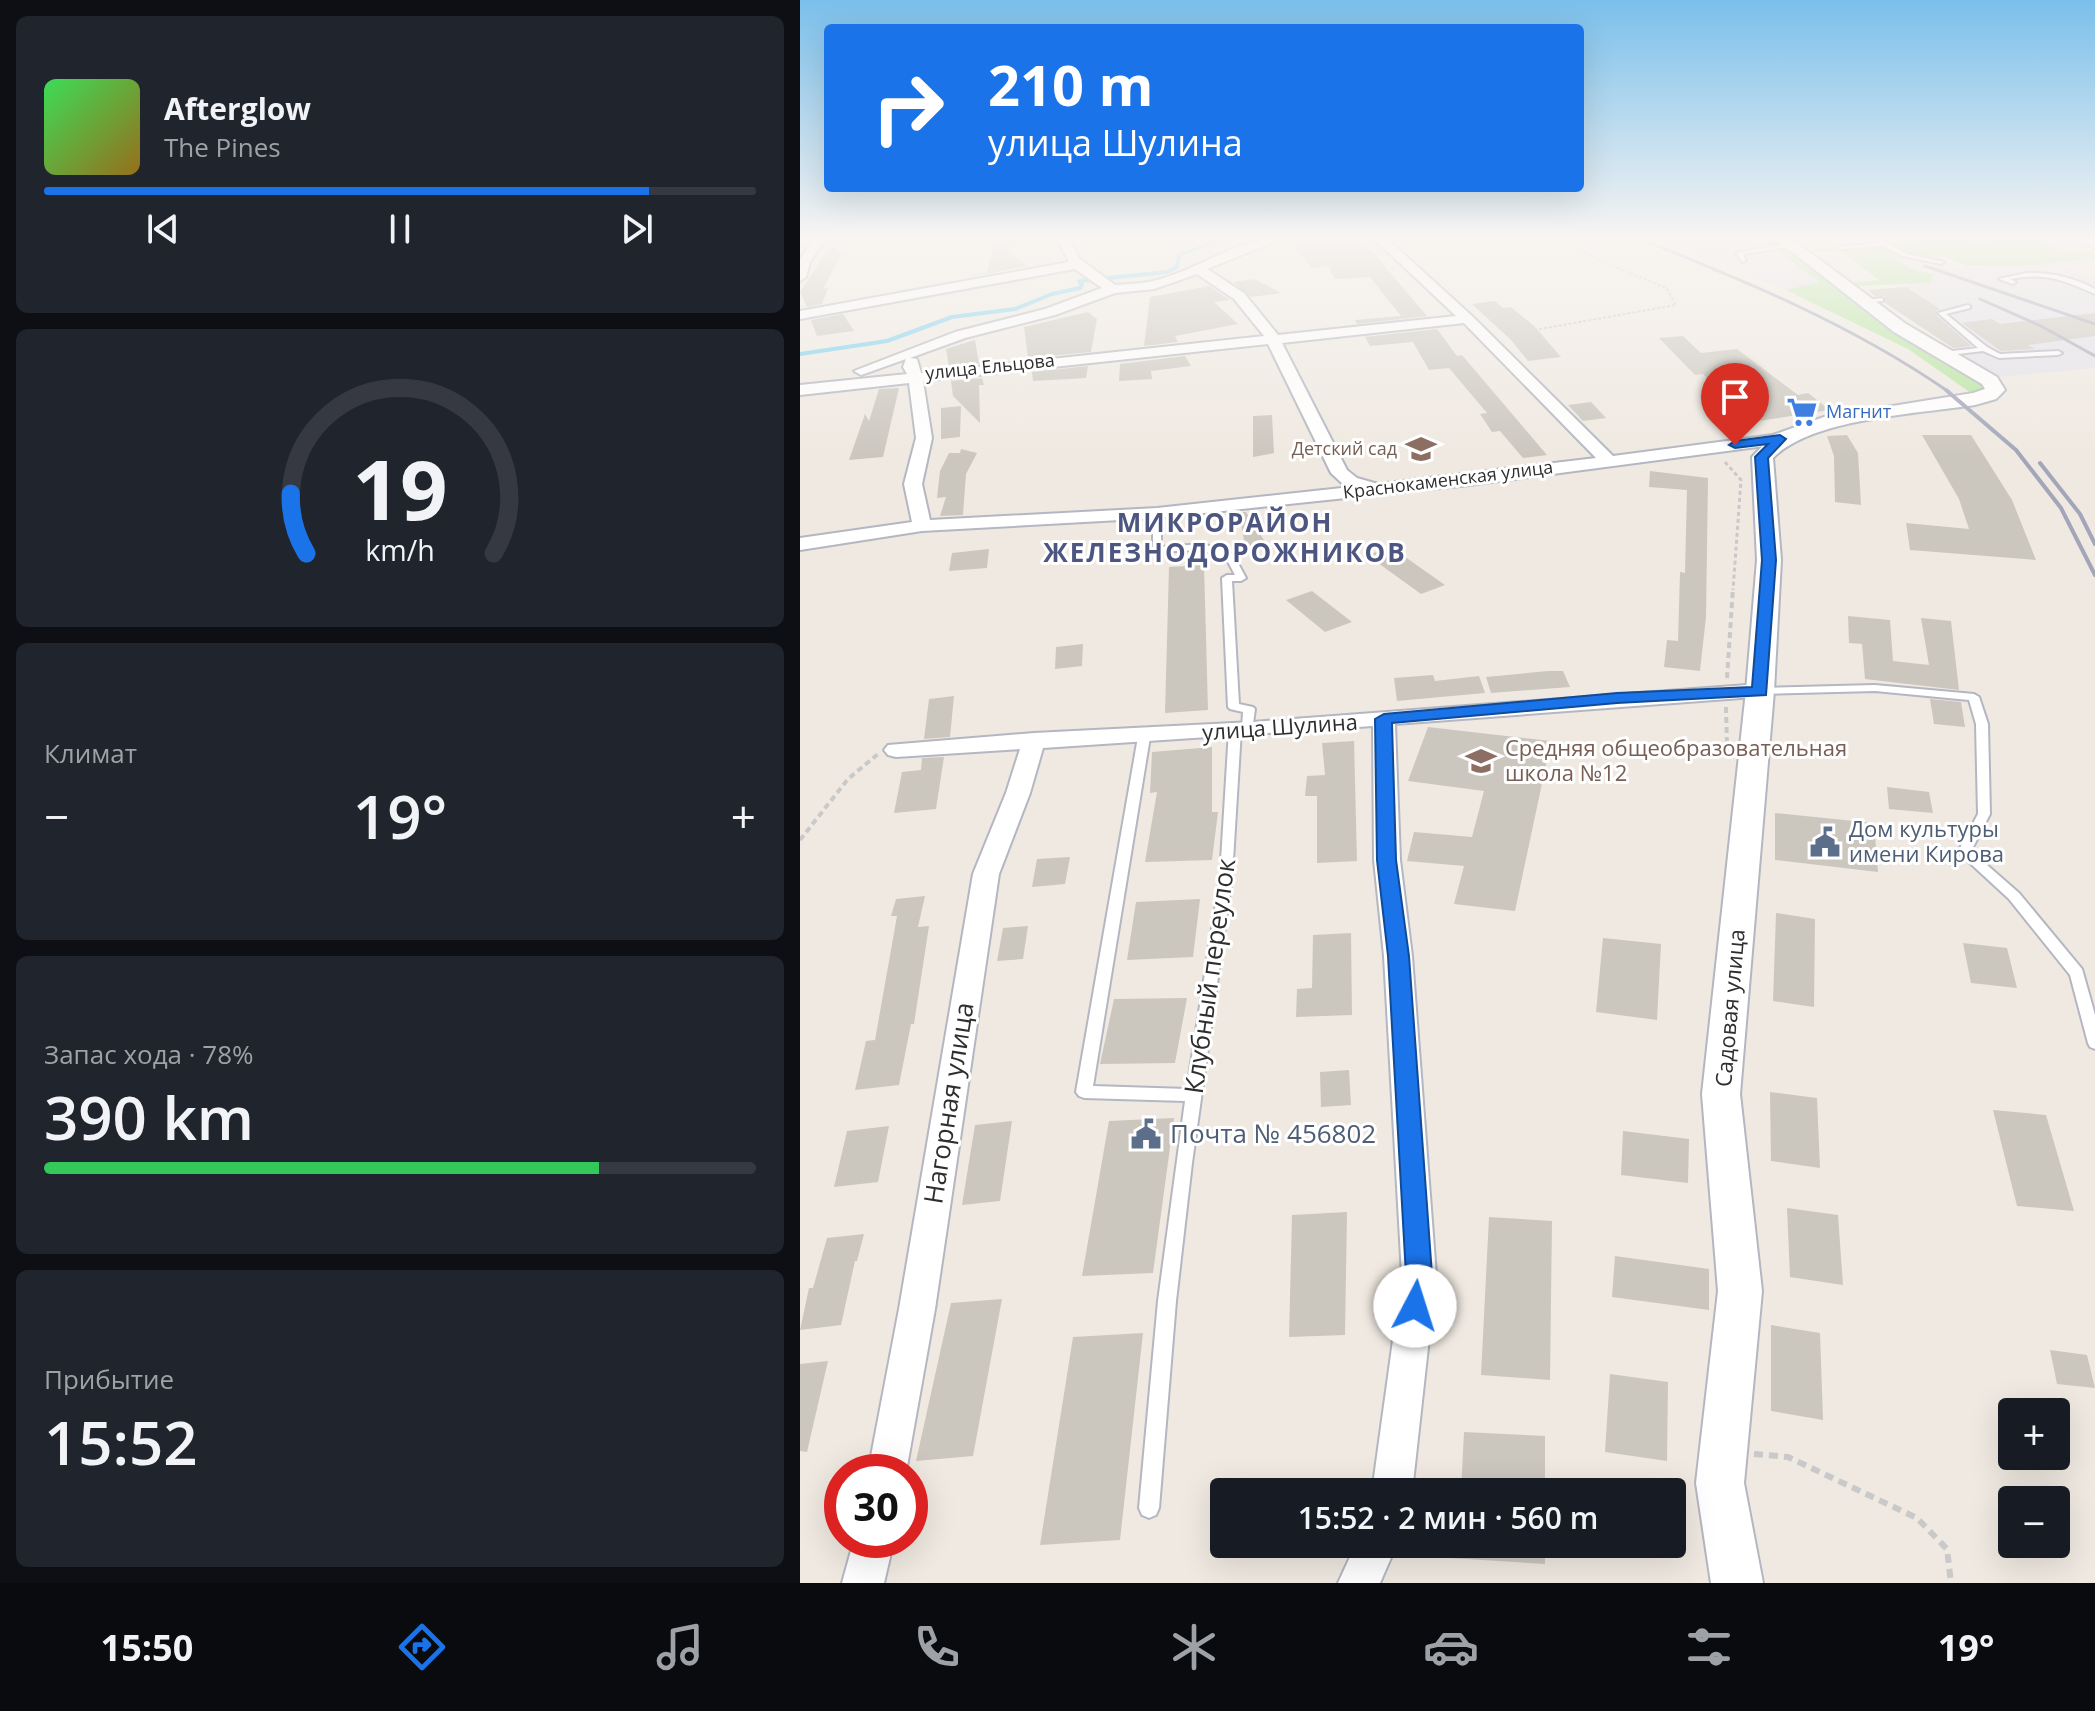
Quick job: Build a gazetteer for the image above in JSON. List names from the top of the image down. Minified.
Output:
{"streets":{"street":["улица Ельцова","Краснокаменская улица","улица Шулина","Садовая улица","Нагорная улица"],"lane":["Клубный переулок"]},"crossings":[["Краснокаменская улица","Садовая улица"],["улица Шулина","Клубный переулок"],["улица Шулина","Садовая улица"],["улица Шулина","Нагорная улица"]],"districts":["МИКРОРАЙОН ЖЕЛЕЗНОДОРОЖНИКОВ"],"places":{"supermarket":["Магнит"],"school or university":["Детский сад","Средняя общеобразовательная школа №12"],"public building":["Дом культуры имени Кирова","Почта № 456802"]},"page":{"turn":["210 m","улица Шулина"],"song":["Afterglow","The Pines"],"tile":["Климат",["Запас хода · 78%","390 km"],["Прибытие","15:52"]],"heat":["−","19°","+"],"map_buttons":["+","−"],"limit":"30","trip":"15:52 · 2 мин · 560 m","tabs":["15:50","19°"],"gauge":["19","km/h"]}}
